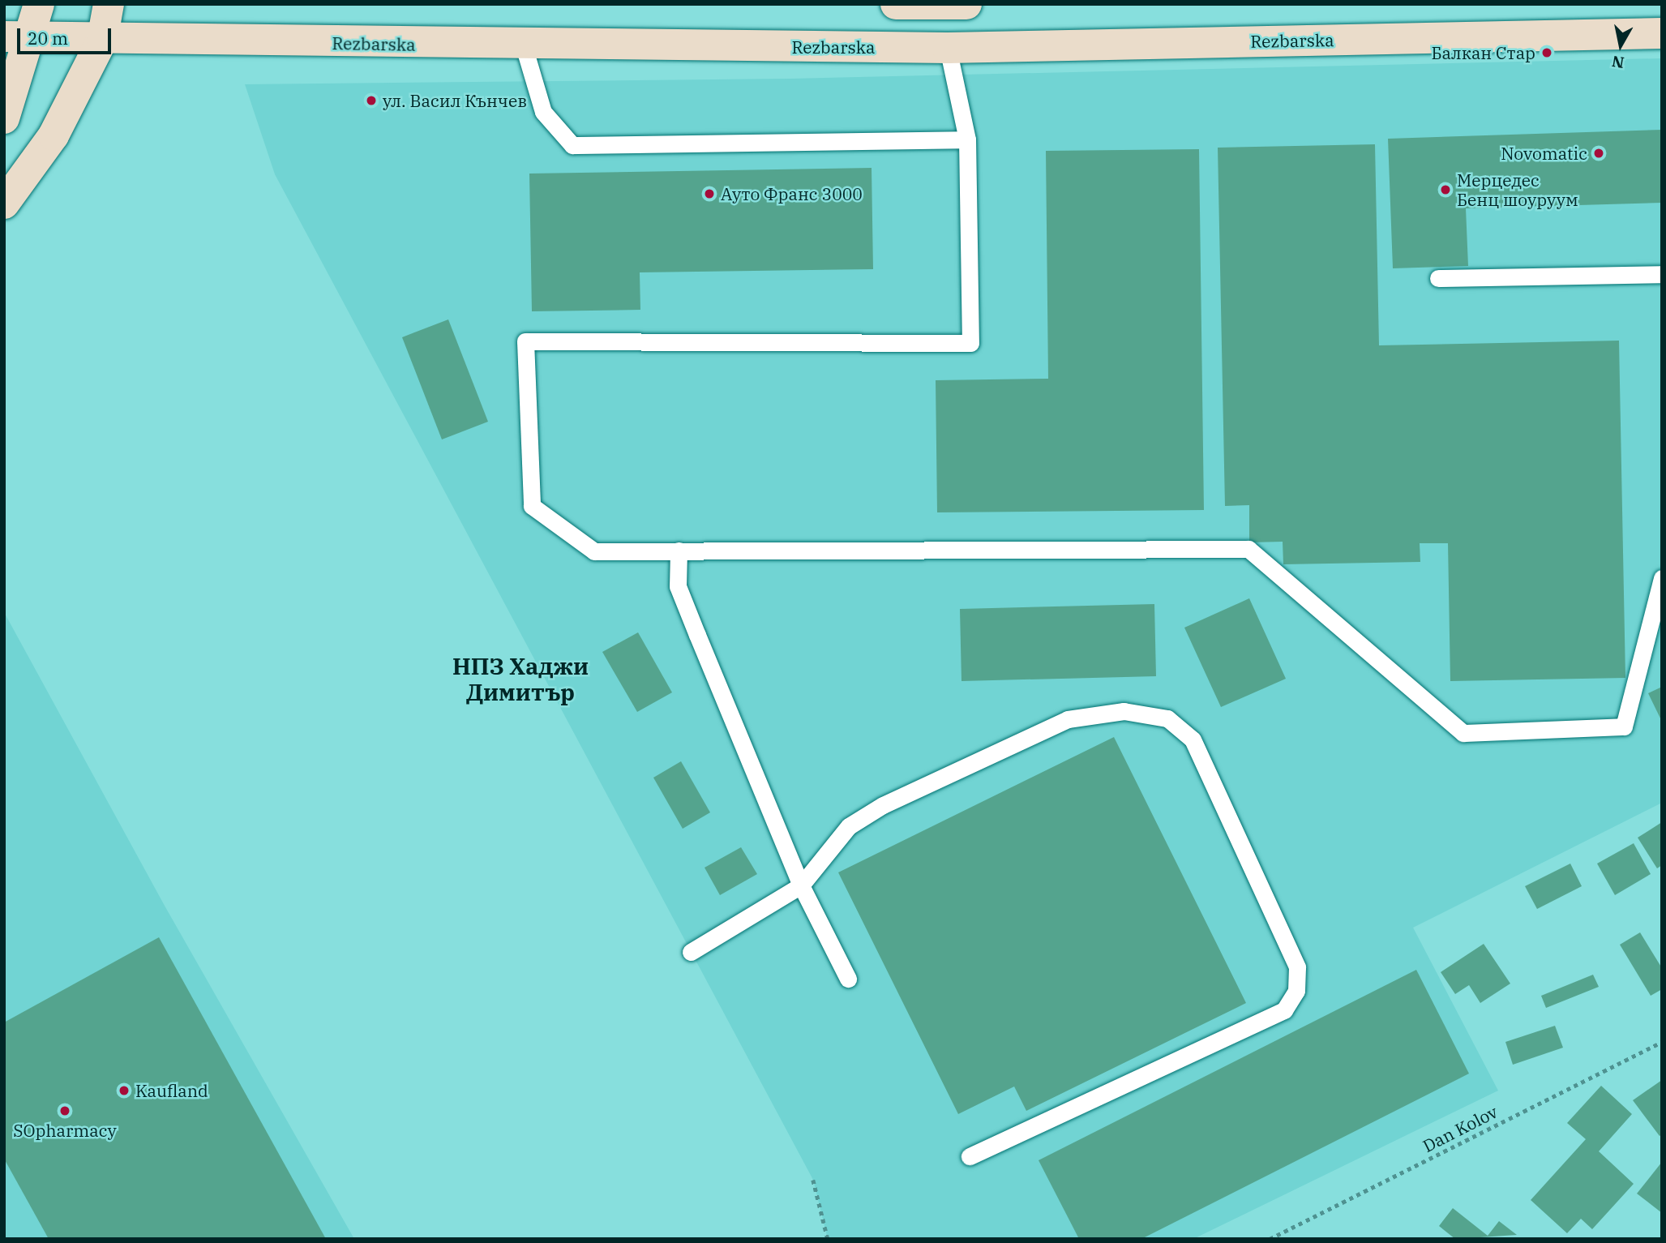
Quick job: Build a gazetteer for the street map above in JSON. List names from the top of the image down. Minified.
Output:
{"streets":{"street":["Rezbarska"],"path":["Dan Kolov"]},"districts":["НПЗ Хаджи Димитър"],"places":["Балкан Стар","ул. Васил Кънчев","Novomatic","Мерцедес Бенц шоуруум","Ауто Франс 3000","Kaufland","SOpharmacy"],"scale_bar":"20 m","north":"bottom"}
